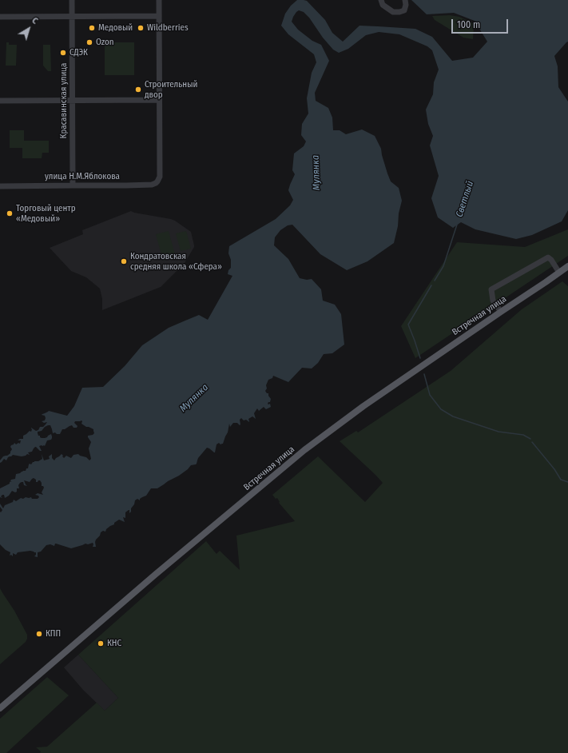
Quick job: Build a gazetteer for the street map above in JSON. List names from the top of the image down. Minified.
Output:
{"streets":{"main road":["Встречная улица"],"street":["Красавинская улица","улица Н.М.Яблокова"]},"crossings":[["Красавинская улица","улица Н.М.Яблокова"]],"water":["Мулянка","Светлый"],"places":["Медовый","Wildberries","Ozon","СДЭК","Строительный двор","Торговый центр «Медовый»","Кондратовская средняя школа «Сфера»","КПП","КНС"],"scale_bar":"100 m","north":"top right"}
